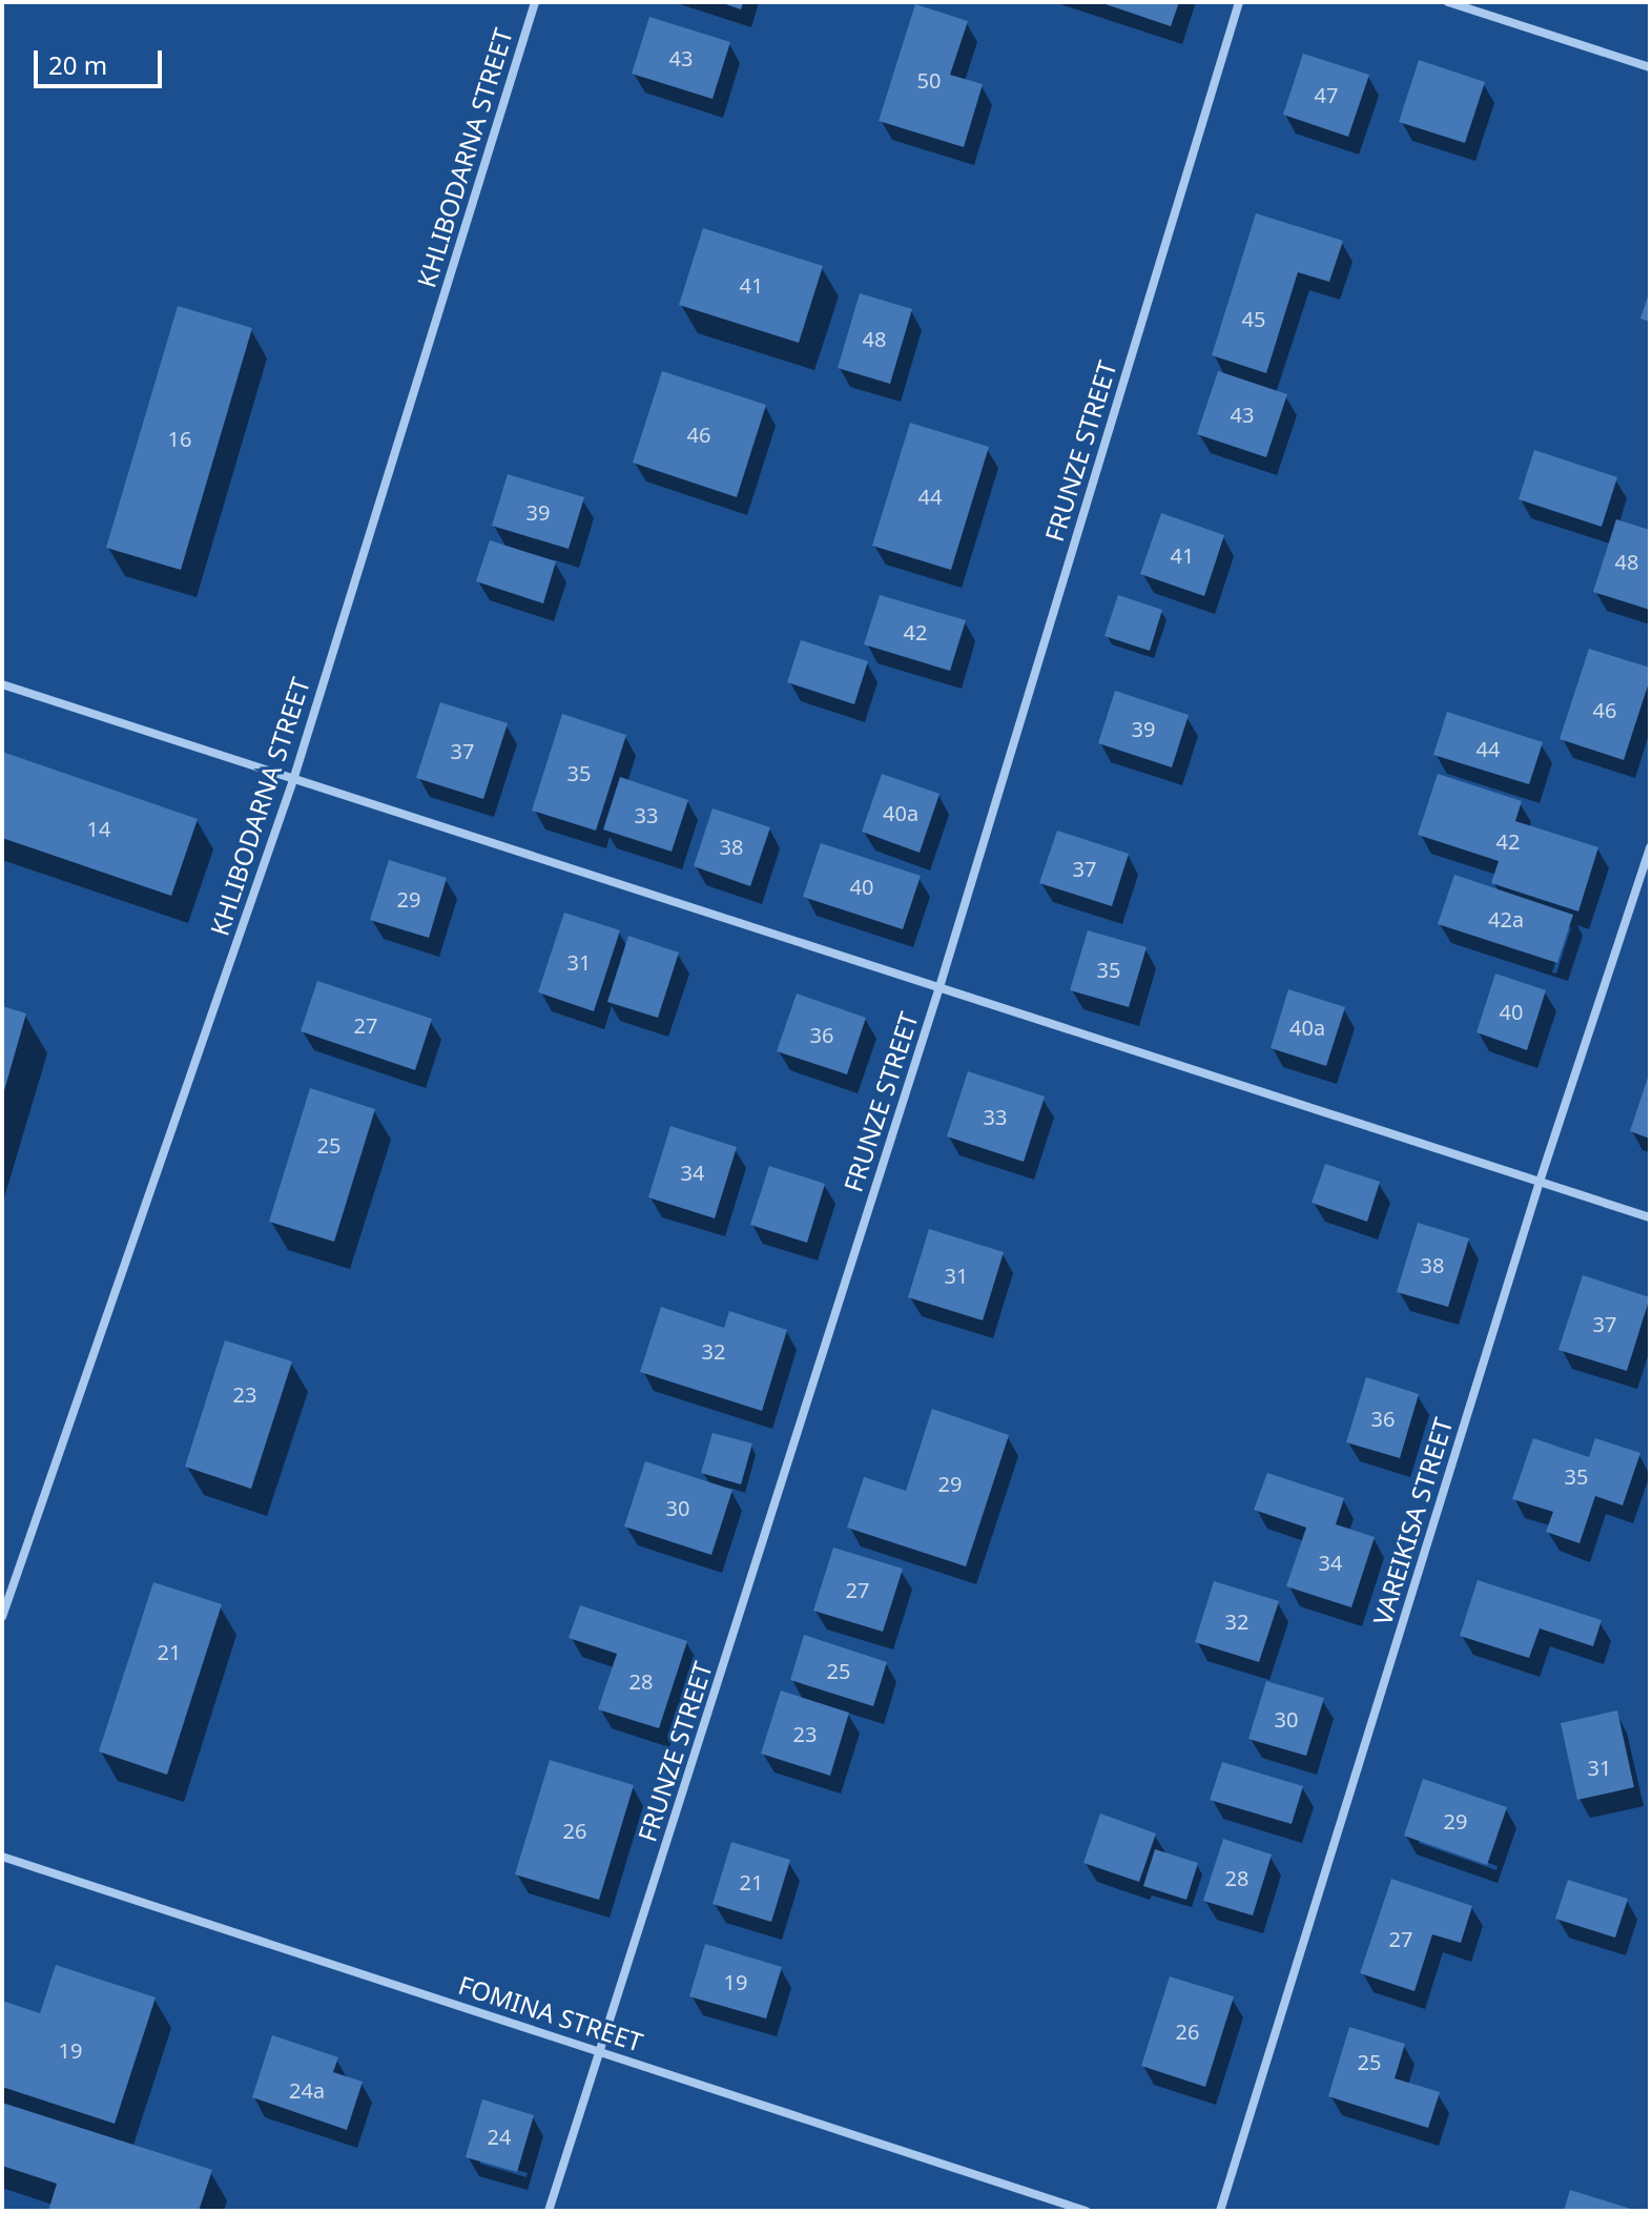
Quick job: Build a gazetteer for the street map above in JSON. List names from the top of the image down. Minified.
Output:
{"streets":{"street":["KHLIBODARNA STREET","FRUNZE STREET","VAREIKISA STREET","FOMINA STREET"]},"crossings":[["FRUNZE STREET","FOMINA STREET"]],"house_numbers":["43","50","47","41","45","48","43","46","16","44","39","41","48","42","46","39","44","37","35","40а","33","14","42","38","37","40","29","42а","31","35","40","27","40а","36","33","25","34","38","31","37","32","23","36","35","29","30","34","27","32","21","25","28","30","23","31","29","26","28","21","27","19","26","19","25","24а","24"],"scale_bar":"20 m"}
